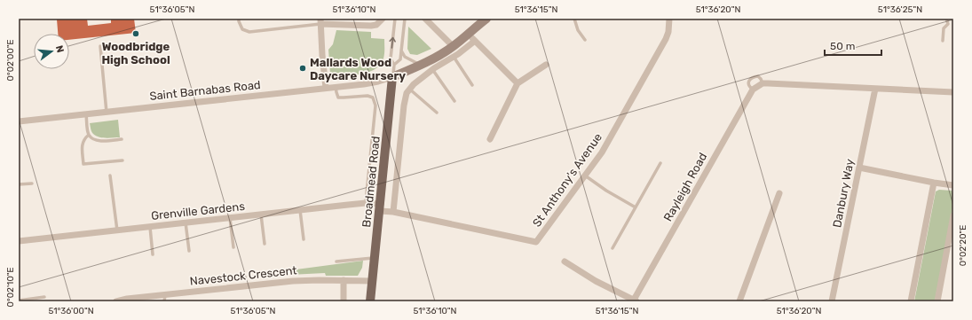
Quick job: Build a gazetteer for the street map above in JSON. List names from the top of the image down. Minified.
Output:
{"streets":{"main road":["Broadmead Road"],"street":["Saint Barnabas Road","St Anthony's Avenue","Rayleigh Road","Danbury Way","Grenville Gardens","Navestock Crescent"]},"crossings":[["Saint Barnabas Road","Broadmead Road"],["St Anthony's Avenue","Broadmead Road"],["St Anthony's Avenue","Grenville Gardens"],["Broadmead Road","Grenville Gardens"],["Broadmead Road","Navestock Crescent"]],"places":["Woodbridge High School","Mallards Wood Daycare Nursery"],"scale_bar":"50 m","north":"right","coordinates":["51°36'05\"N","51°36'10\"N","51°36'15\"N","51°36'20\"N","51°36'25\"N","0°02'00\"E","0°02'20\"E","0°02'10\"E","51°36'00\"N"]}
